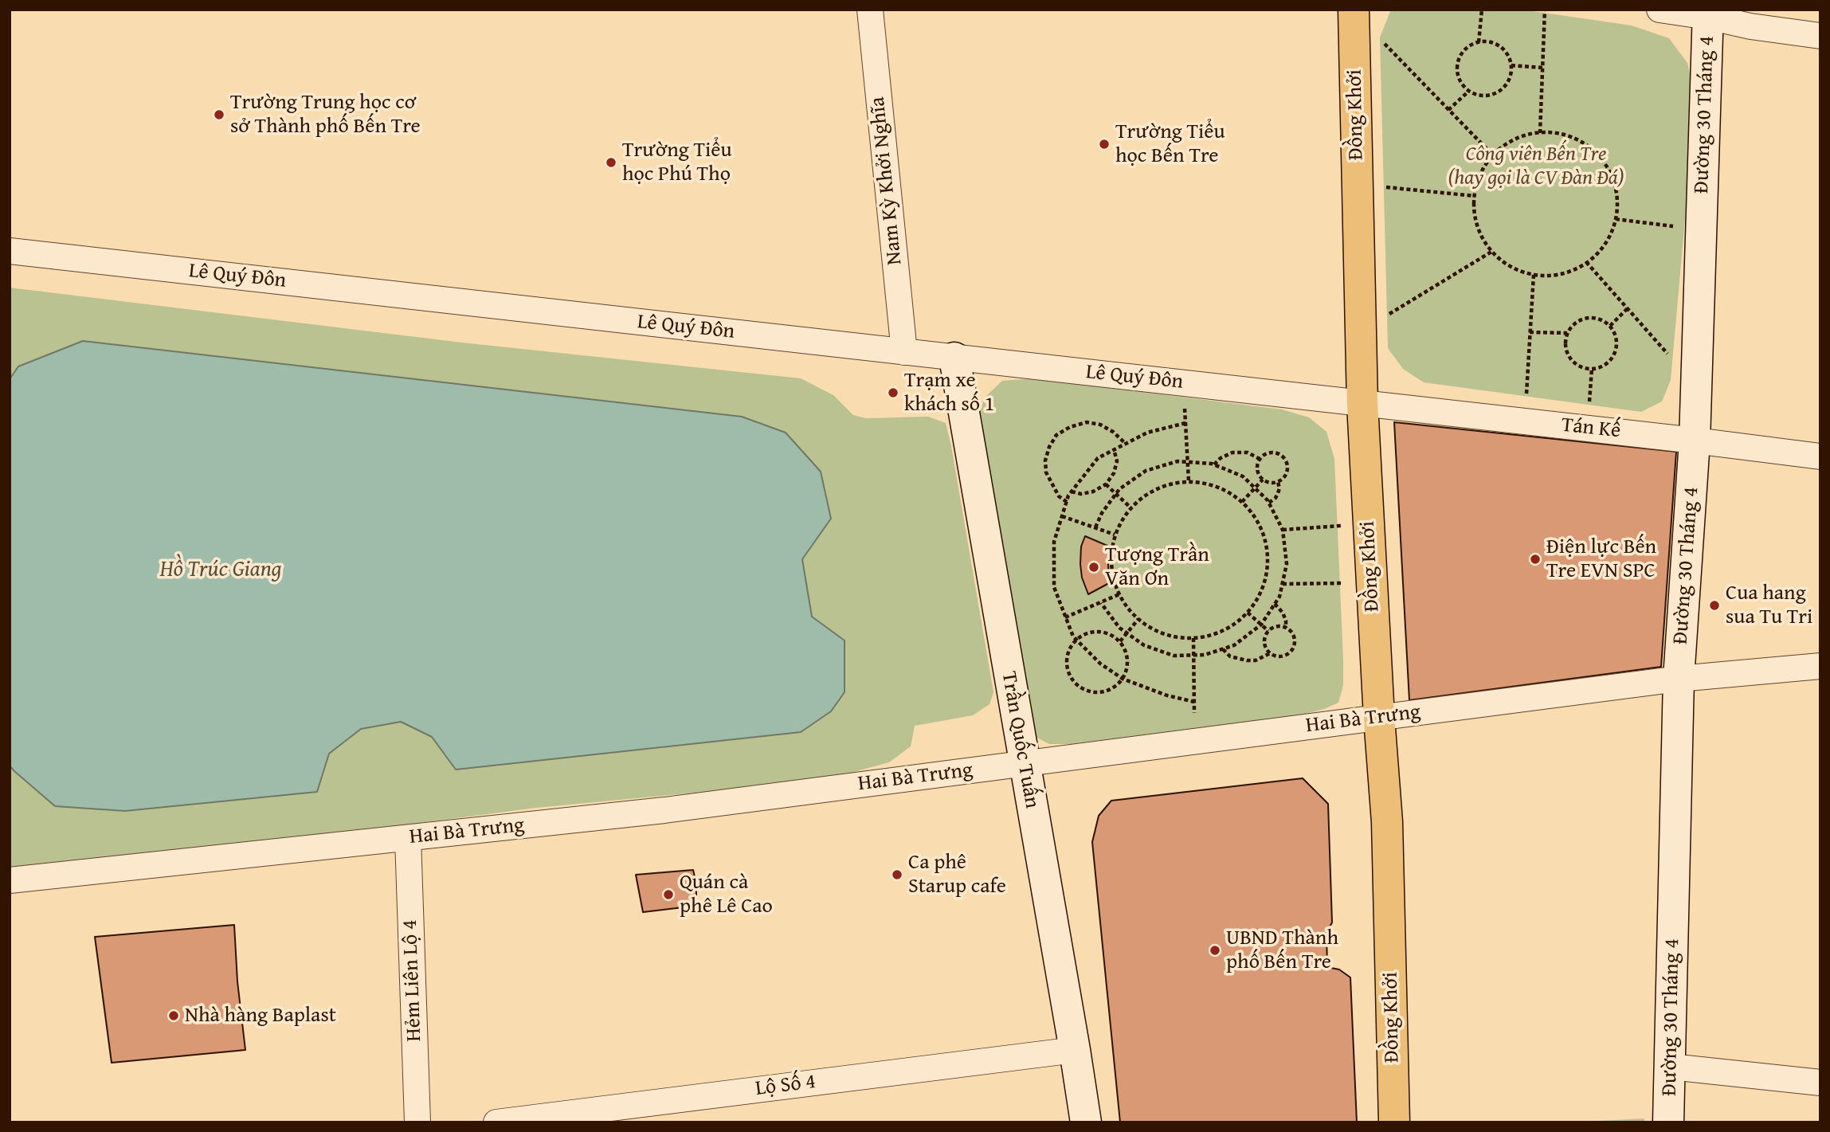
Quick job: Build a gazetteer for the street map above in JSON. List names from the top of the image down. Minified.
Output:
{"streets":{"main road":["Đồng Khởi"],"street":["Đường 30 Tháng 4","Nam Kỳ Khởi Nghĩa","Lê Quý Đôn","Tán Kế","Hai Bà Trưng","Trần Quốc Tuấn","Hẻm Liên Lộ 4","Lộ Số 4"]},"crossings":[["Đồng Khởi","Lê Quý Đôn"],["Đồng Khởi","Tán Kế"],["Đồng Khởi","Hai Bà Trưng"],["Đường 30 Tháng 4","Tán Kế"],["Đường 30 Tháng 4","Hai Bà Trưng"],["Nam Kỳ Khởi Nghĩa","Lê Quý Đôn"],["Lê Quý Đôn","Tán Kế"],["Lê Quý Đôn","Trần Quốc Tuấn"],["Hai Bà Trưng","Trần Quốc Tuấn"],["Hai Bà Trưng","Hẻm Liên Lộ 4"],["Trần Quốc Tuấn","Lộ Số 4"]],"water":["Hồ Trúc Giang"],"parks":["Công viên Bến Tre (hay gọi là CV Đàn Đá)"],"places":["Trường Trung học cơ sở Thành phố Bến Tre","Trường Tiểu học Bến Tre","Trường Tiểu học Phú Thọ","Trạm xe khách số 1","Điện lực Bến Tre EVN SPC","Tượng Trần Văn Ơn","Cua hang sua Tu Tri","Ca phê Starup cafe","Quán cà phê Lê Cao","UBND Thành phố Bến Tre","Nhà hàng Baplast"]}
